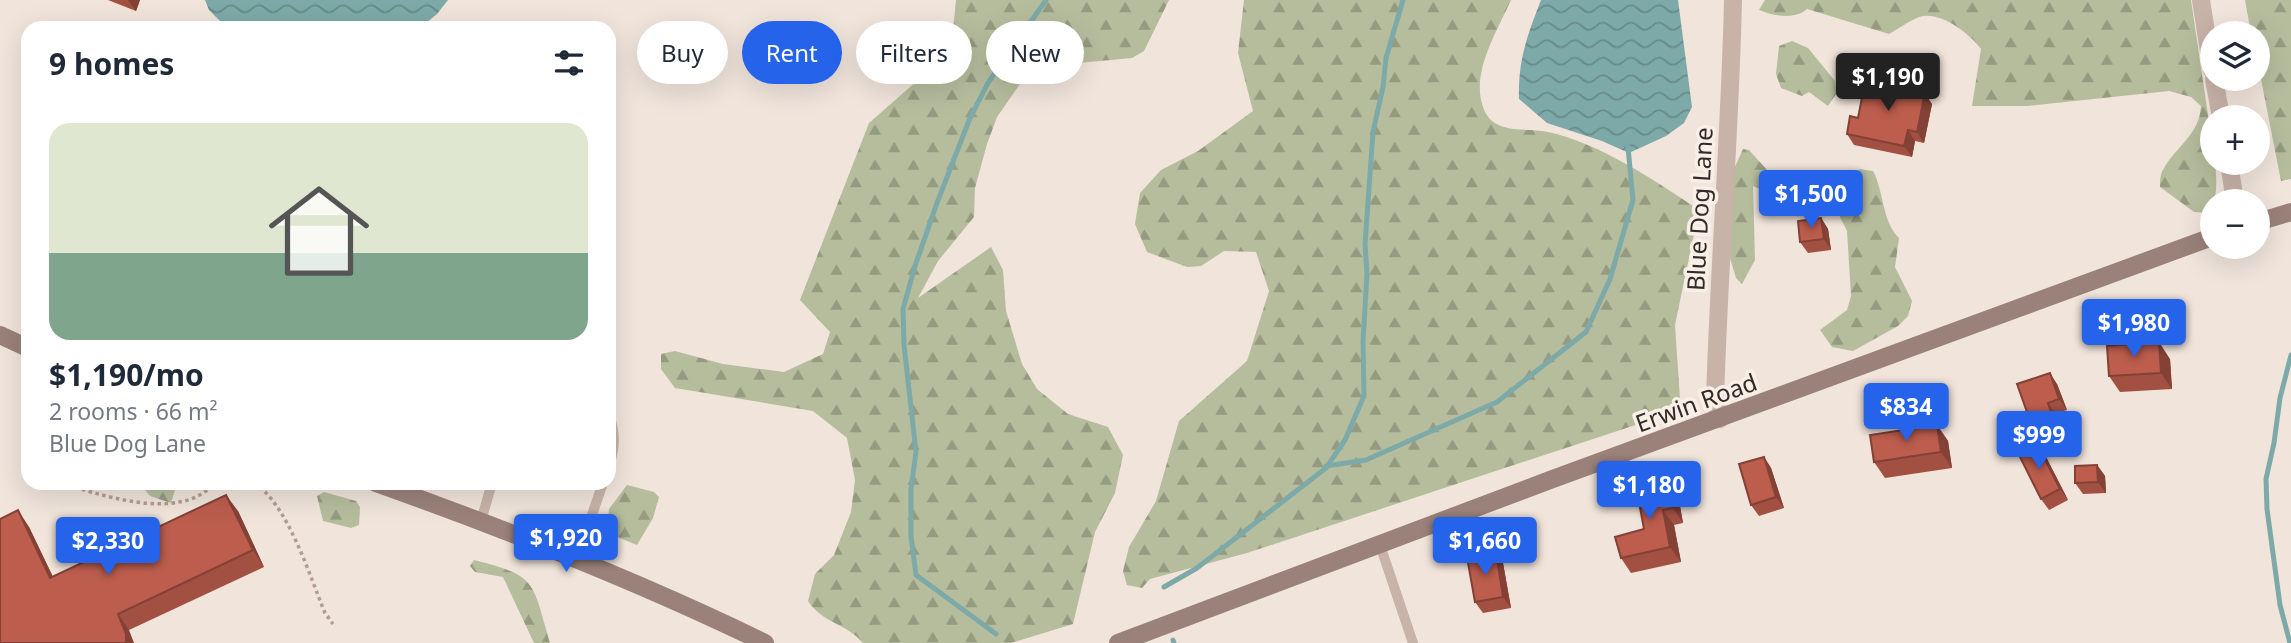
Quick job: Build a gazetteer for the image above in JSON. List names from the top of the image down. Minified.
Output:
{"streets":{"main road":["Erwin Road"],"street":["Blue Dog Lane"]},"crossings":[["Blue Dog Lane","Erwin Road"]],"page":{"map_buttons":["+","−"],"chip":["Buy","Rent","Filters","New"],"heading":"9 homes","price":["$1,190","$1,500","$1,980","$834","$999","$1,180","$1,920","$2,330","$1,660"],"list":[{"name":"$1,190/mo","note":"2 rooms · 66 m² · Blue Dog Lane"}]}}
